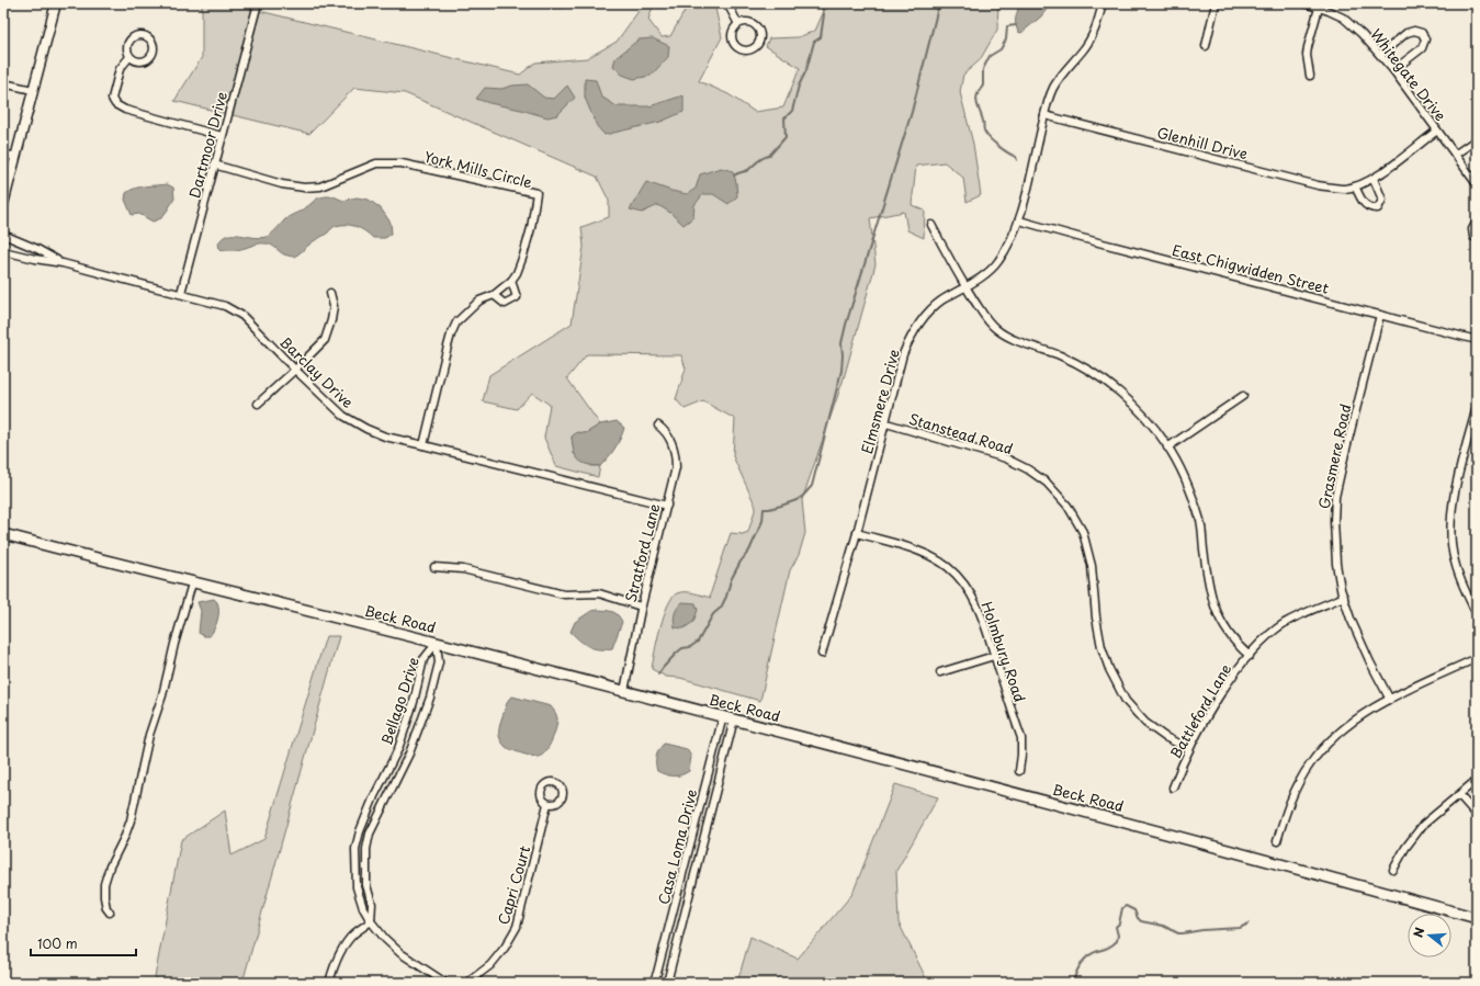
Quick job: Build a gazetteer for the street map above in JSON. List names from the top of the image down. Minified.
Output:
{"streets":{"main road":["Beck Road"],"street":["Whitegate Drive","Glenhill Drive","Dartmoor Drive","York Mills Circle","East Chigwidden Street","Barclay Drive","Elmsmere Drive","Stanstead Road","Grasmere Road","Stratford Lane","Holmbury Road","Bellago Drive","Battleford Lane","Casa Loma Drive","Capri Court"]},"crossings":[["Whitegate Drive","Glenhill Drive"],["Glenhill Drive","Elmsmere Drive"],["Dartmoor Drive","York Mills Circle"],["Dartmoor Drive","Barclay Drive"],["York Mills Circle","Barclay Drive"],["East Chigwidden Street","Elmsmere Drive"],["East Chigwidden Street","Grasmere Road"],["Barclay Drive","Stratford Lane"],["Elmsmere Drive","Stanstead Road"],["Elmsmere Drive","Holmbury Road"],["Stanstead Road","Battleford Lane"],["Grasmere Road","Battleford Lane"],["Stratford Lane","Beck Road"],["Beck Road","Bellago Drive"],["Beck Road","Casa Loma Drive"]],"scale_bar":"100 m","north":"left"}
